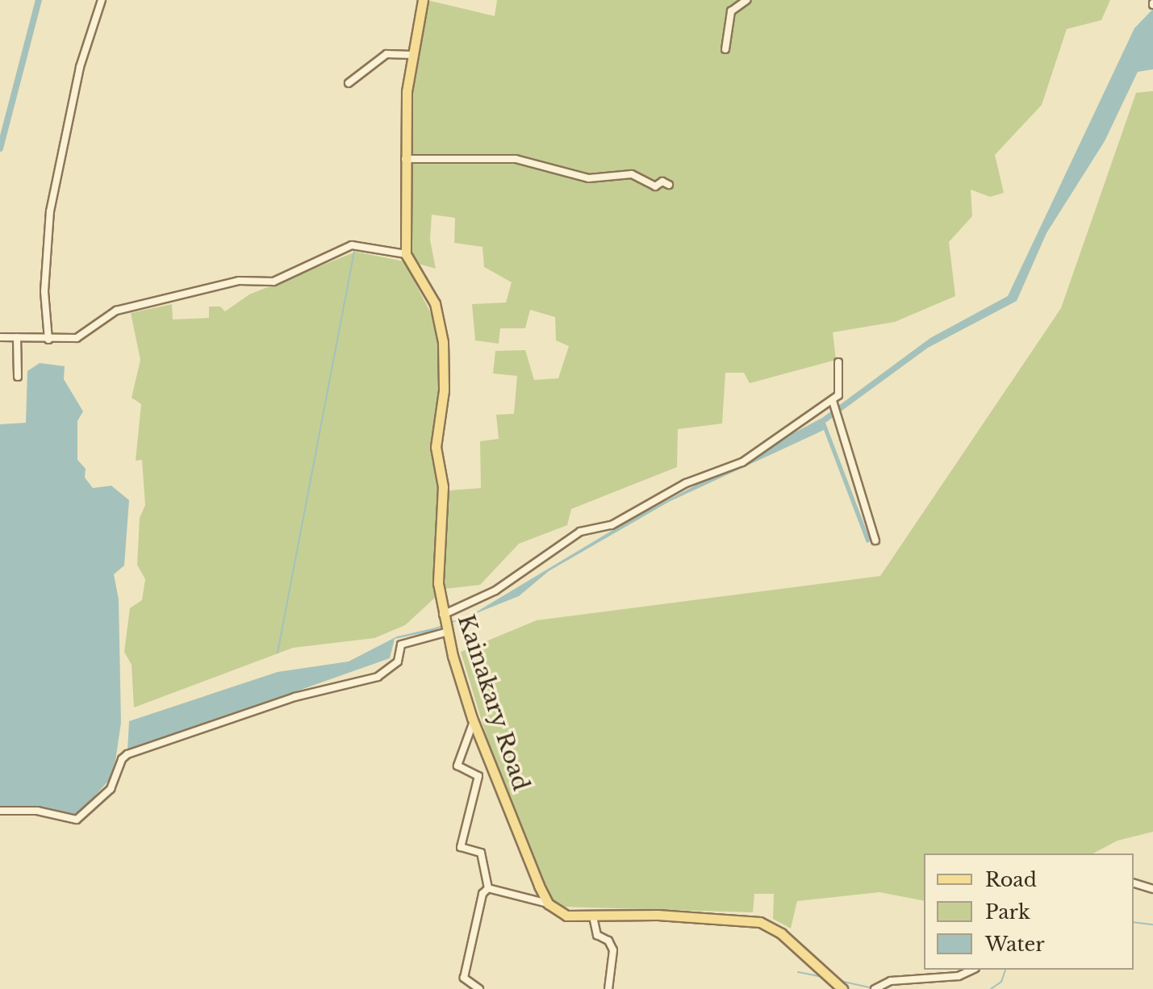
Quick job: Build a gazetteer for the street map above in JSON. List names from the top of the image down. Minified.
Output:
{"streets":{"main road":["Kainakary Road"]},"legend":["Road","Park","Water"]}
